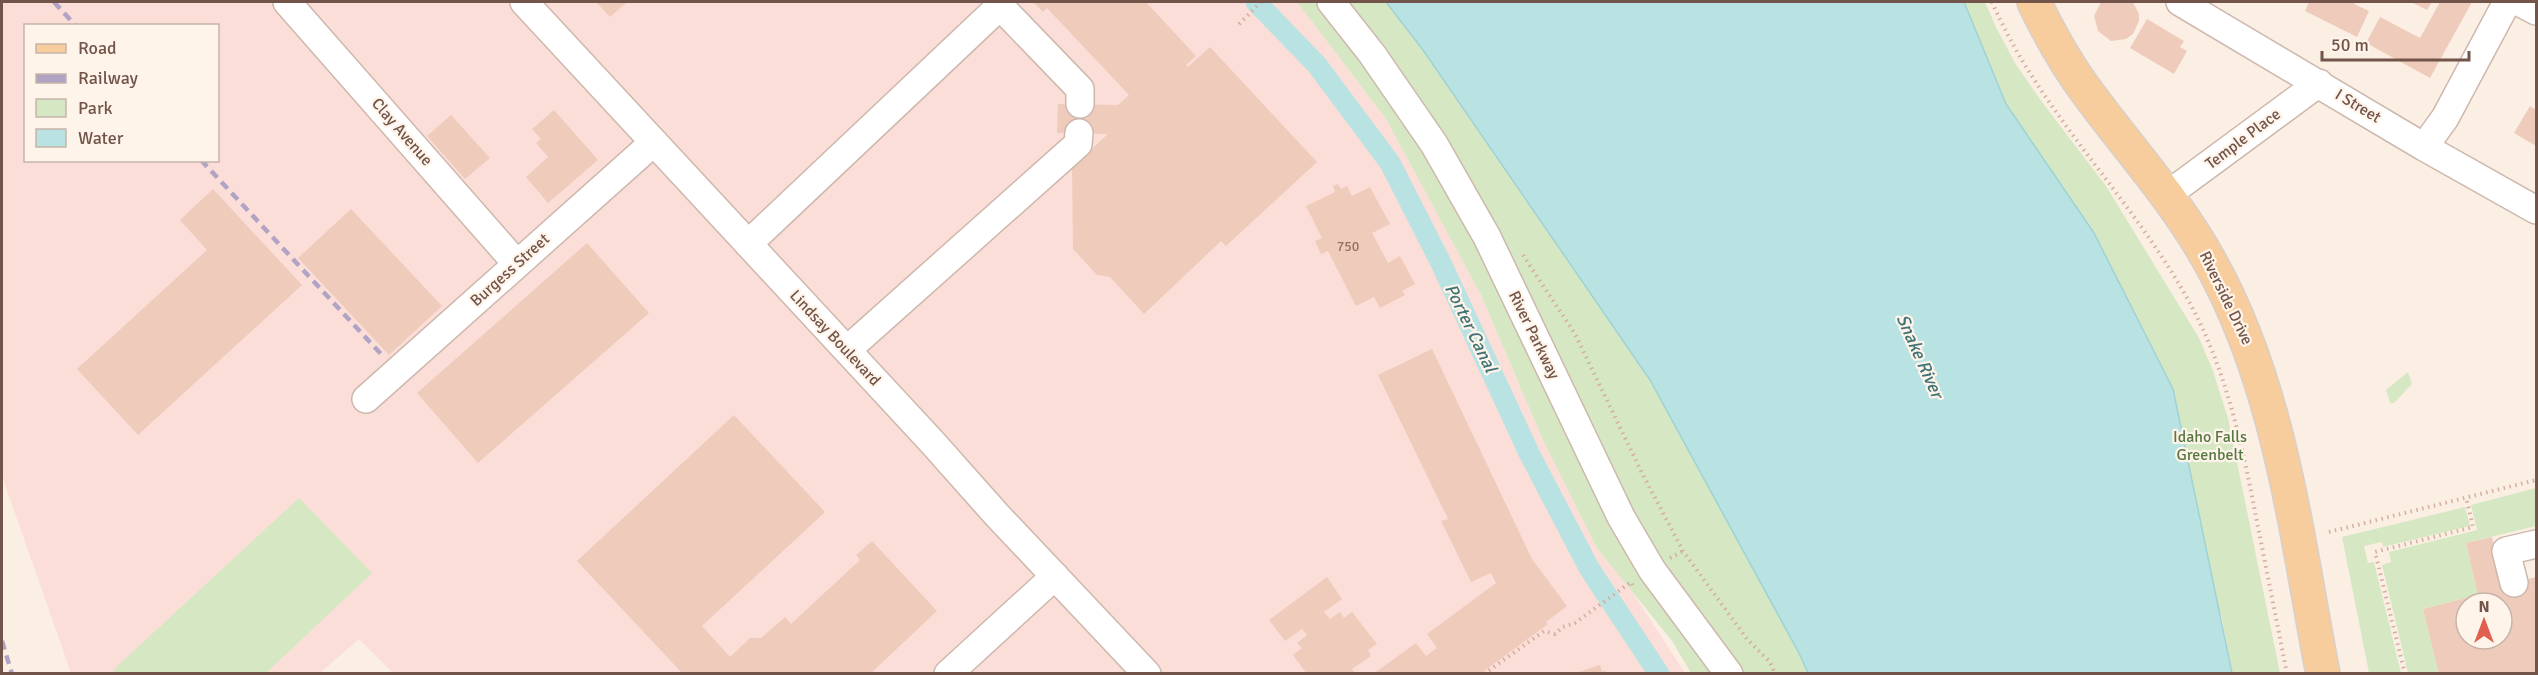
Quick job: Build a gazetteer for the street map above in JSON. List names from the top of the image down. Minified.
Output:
{"streets":{"main road":["Riverside Drive"],"street":["I Street","Clay Avenue","Temple Place","Burgess Street","River Parkway","Lindsay Boulevard"]},"crossings":[["I Street","Temple Place"],["Clay Avenue","Burgess Street"],["Temple Place","Riverside Drive"],["Burgess Street","Lindsay Boulevard"]],"water":["Porter Canal","Snake River"],"parks":["Idaho Falls Greenbelt"],"house_numbers":["750"],"legend":["Road","Railway","Park","Water"],"scale_bar":"50 m","north":"top"}
